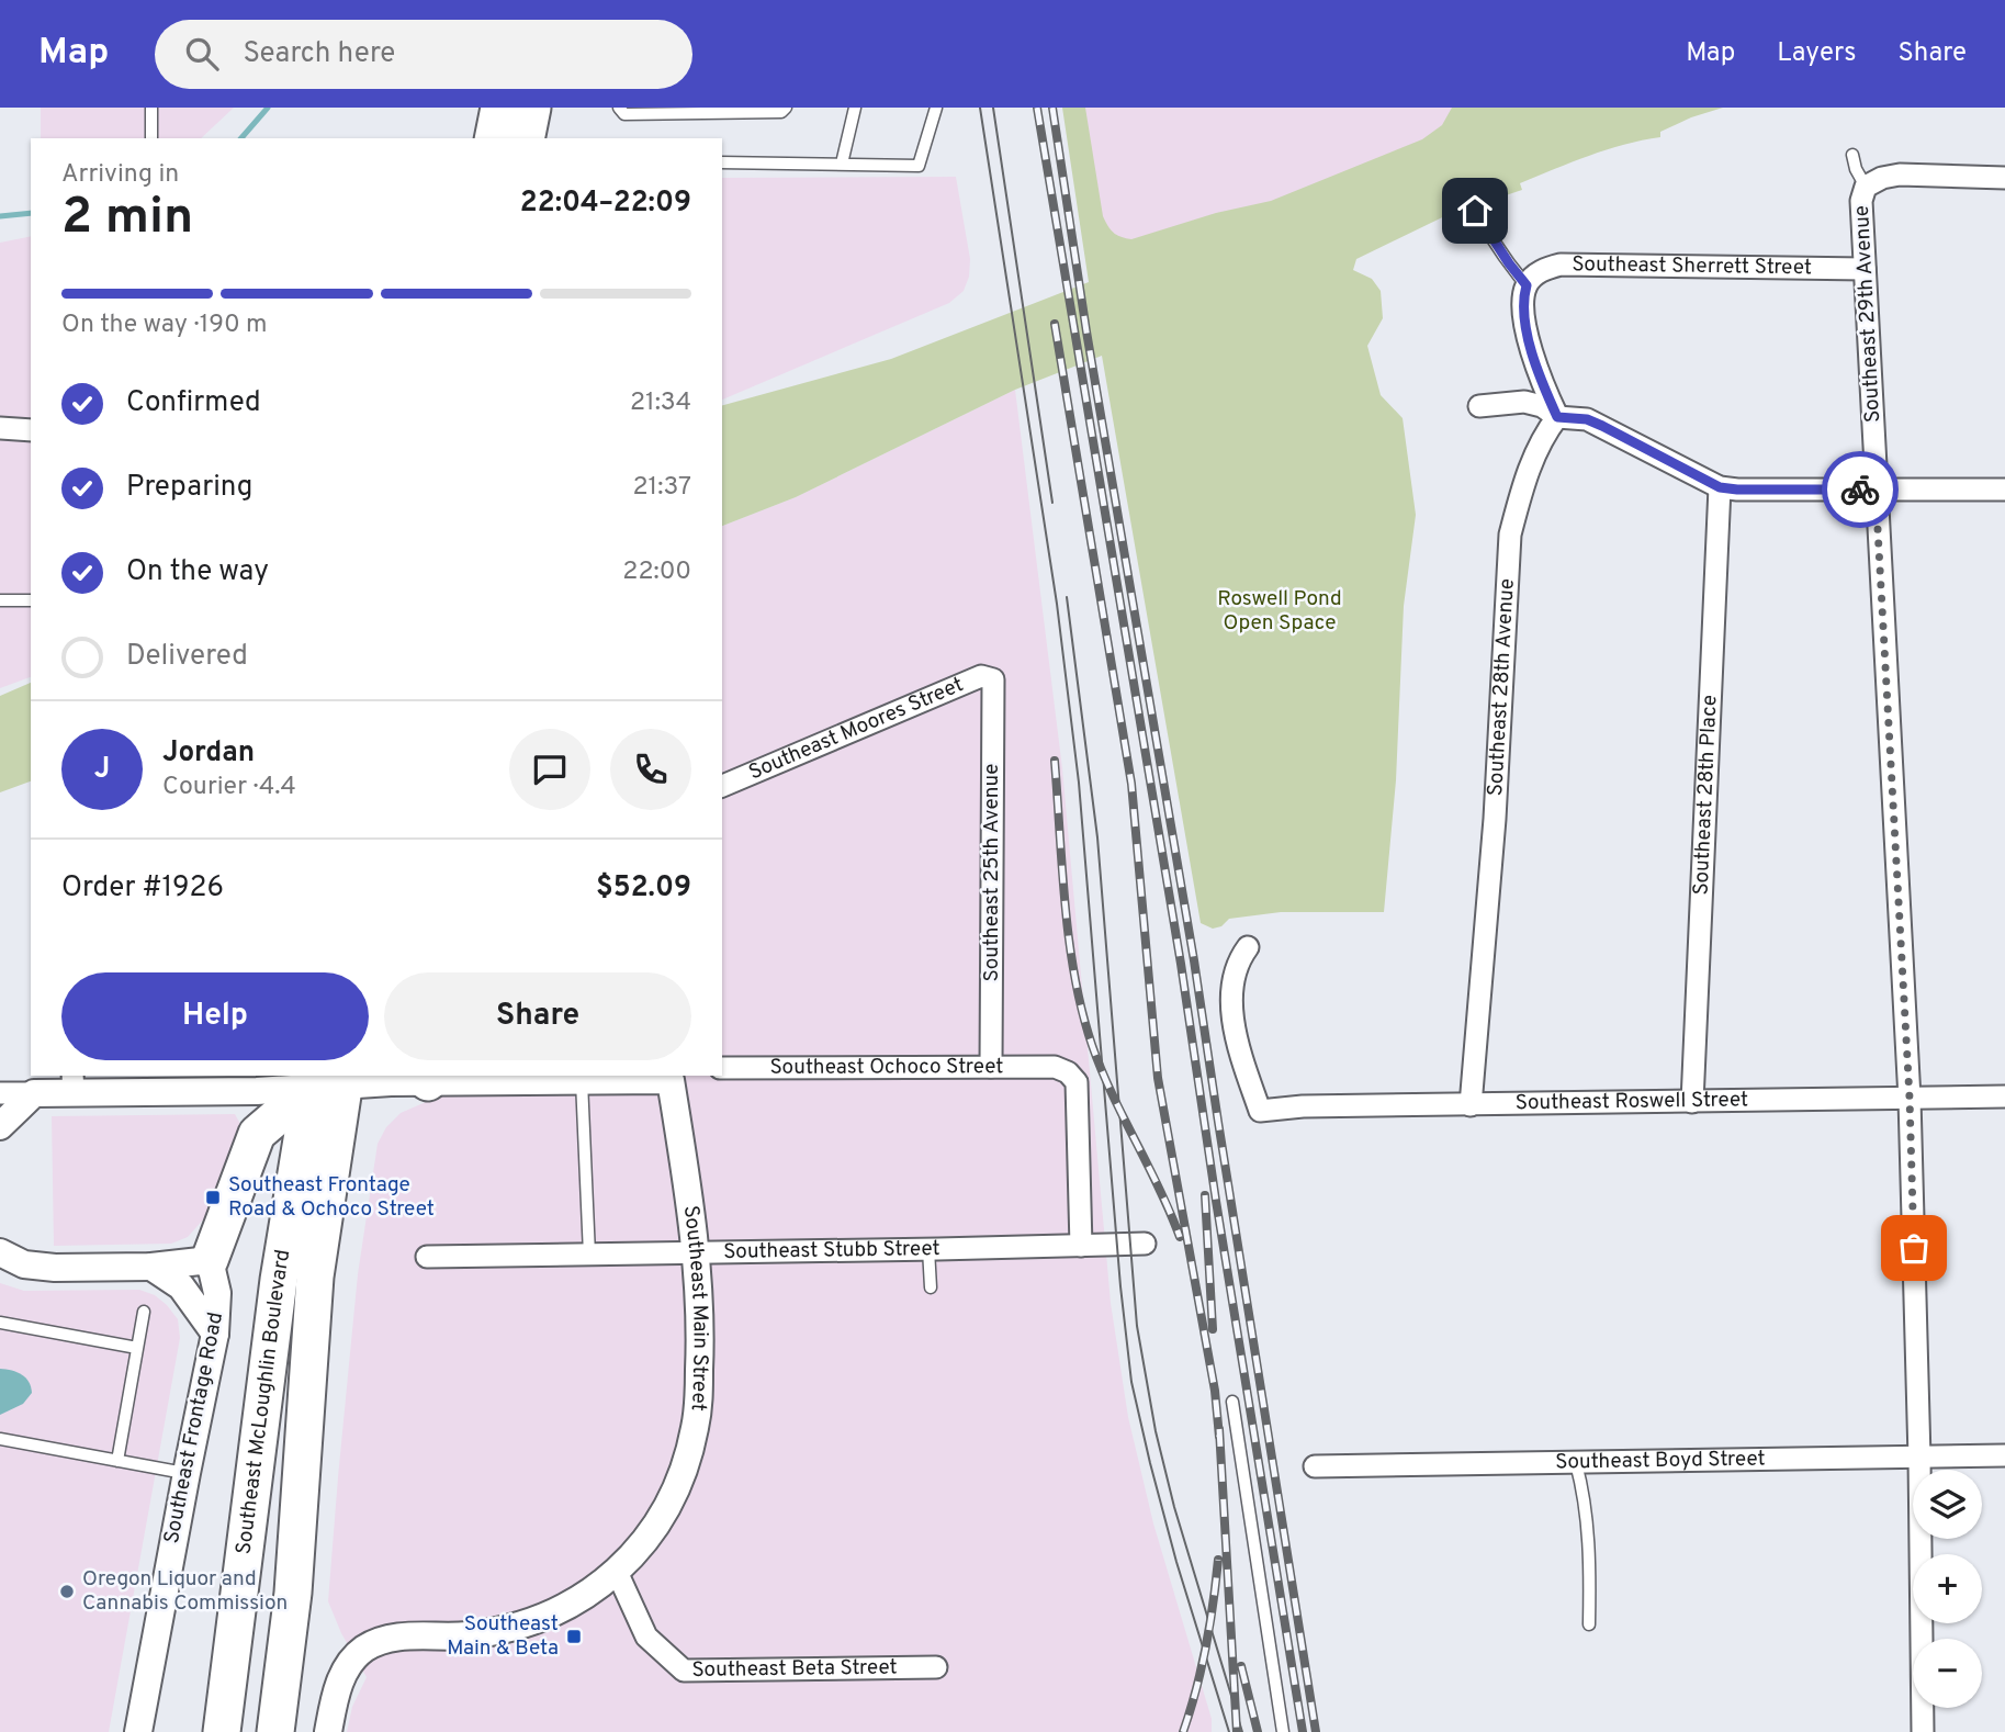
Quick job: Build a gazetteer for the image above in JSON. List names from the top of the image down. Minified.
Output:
{"streets":{"highway":["Southeast McLoughlin Boulevard"],"street":["Southeast Sherrett Street","Southeast 29th Avenue","Southeast 28th Avenue","Southeast Moores Street","Southeast 28th Place","Southeast 25th Avenue","Southeast Ochoco Street","Southeast Roswell Street","Southeast Stubb Street","Southeast Main Street","Southeast Frontage Road","Southeast Boyd Street","Southeast Beta Street"]},"crossings":[["Southeast Sherrett Street","Southeast 29th Avenue"],["Southeast 29th Avenue","Southeast Roswell Street"],["Southeast 29th Avenue","Southeast Boyd Street"],["Southeast 28th Avenue","Southeast Roswell Street"],["Southeast Moores Street","Southeast 25th Avenue"],["Southeast 28th Place","Southeast Roswell Street"],["Southeast 25th Avenue","Southeast Ochoco Street"],["Southeast Ochoco Street","Southeast Stubb Street"],["Southeast Stubb Street","Southeast Main Street"],["Southeast Main Street","Southeast Beta Street"]],"parks":["Roswell Pond Open Space"],"places":{"transit":["Southeast Frontage Road & Ochoco Street","Southeast Main & Beta"],"other":["Oregon Liquor and Cannabis Commission"]},"page":{"header":"Map","search":"Search here","nav":["Map","Layers","Share"],"heading":["2 min","Arriving in","22:04–22:09"],"panel":["Jordan","Courier · 4.4","Order #1926","$52.09"],"bar":"On the way · 190 m","list":[["Confirmed","21:34"],["Preparing","21:37"],["On the way","22:00"],"Delivered"],"round":"J","buttons":["Help","Share"],"map_buttons":["+","−"]}}
